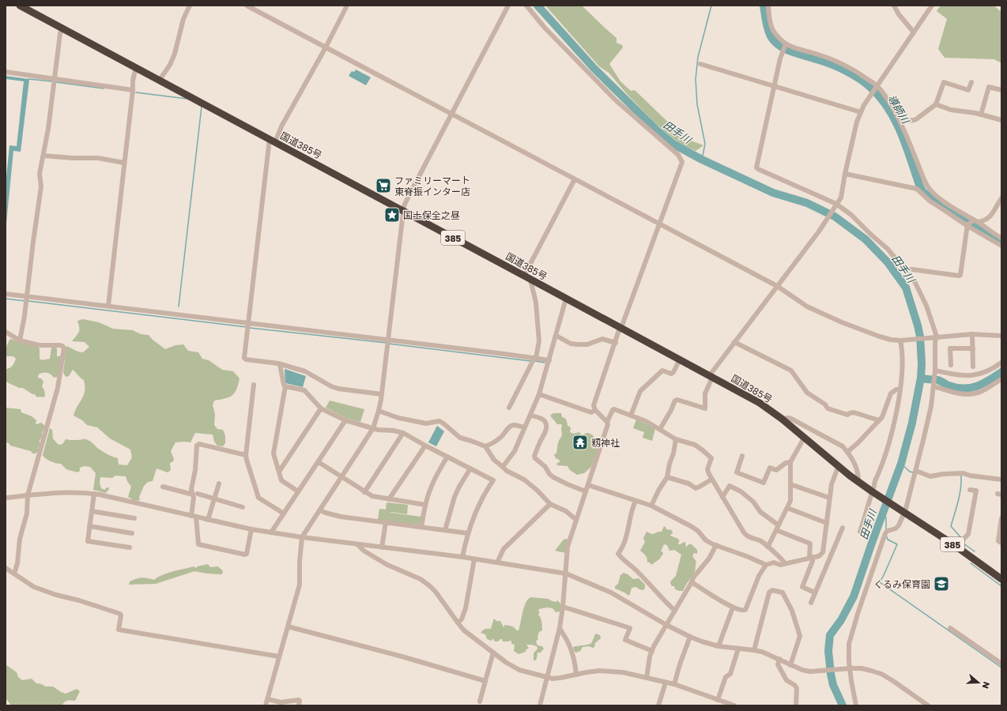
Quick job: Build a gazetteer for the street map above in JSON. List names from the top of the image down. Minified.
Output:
{"streets":{"highway":["国道385号","385"]},"water":["導師川","田手川"],"places":{"supermarket":["ファミリーマート 東脊振インター店"],"place":["国土保全之昼"],"temple":["籾神社"],"school or university":["くるみ保育園"]},"north":"right"}
